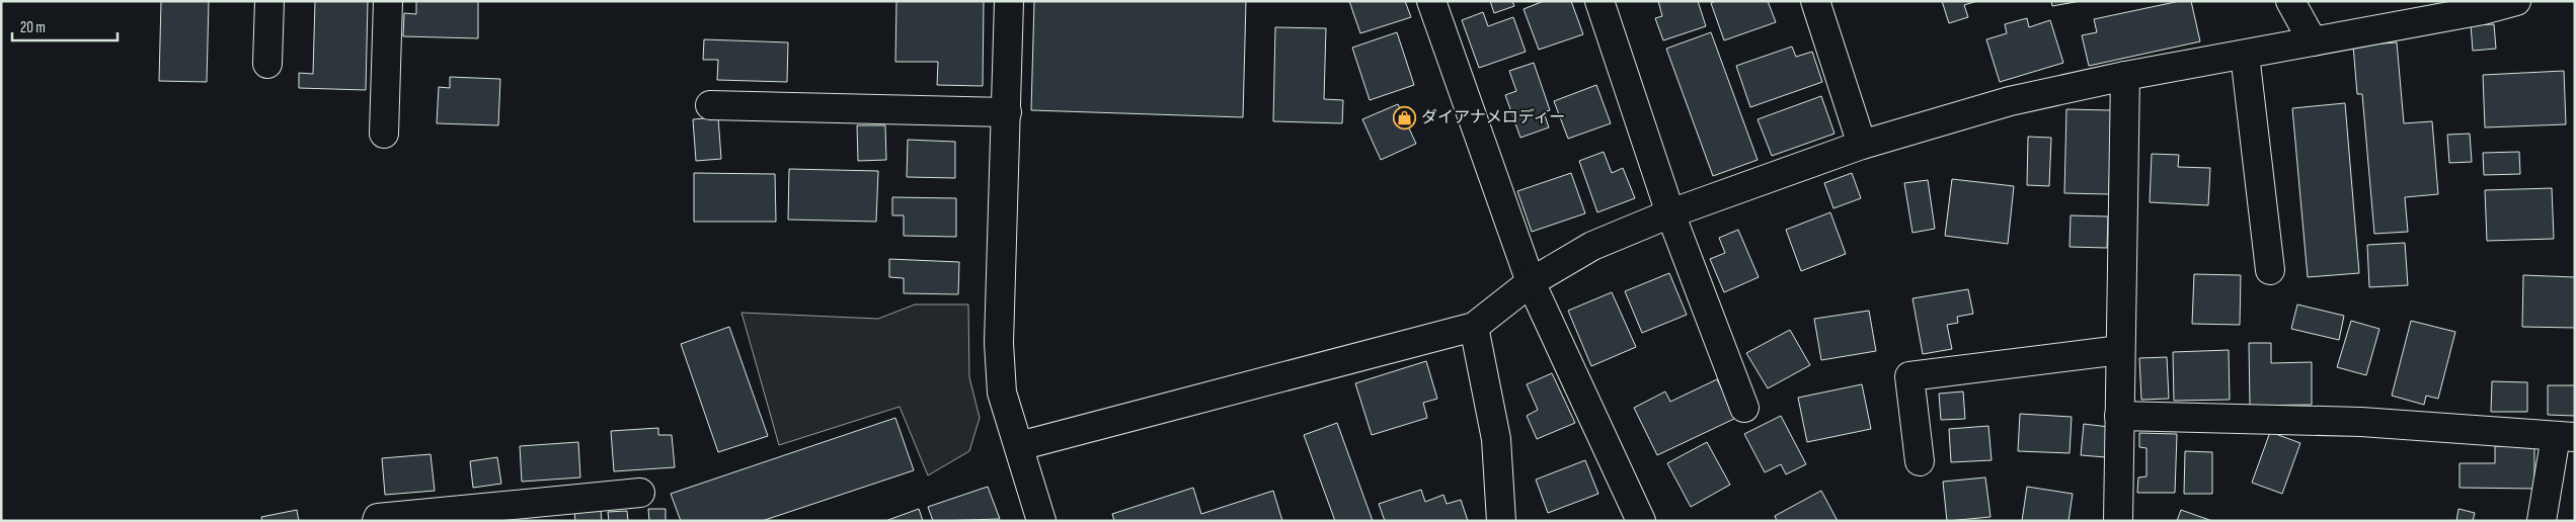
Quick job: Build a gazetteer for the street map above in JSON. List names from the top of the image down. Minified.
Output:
{"places":{"shop":["ダイアナメロディー"]},"scale_bar":"20 m"}
